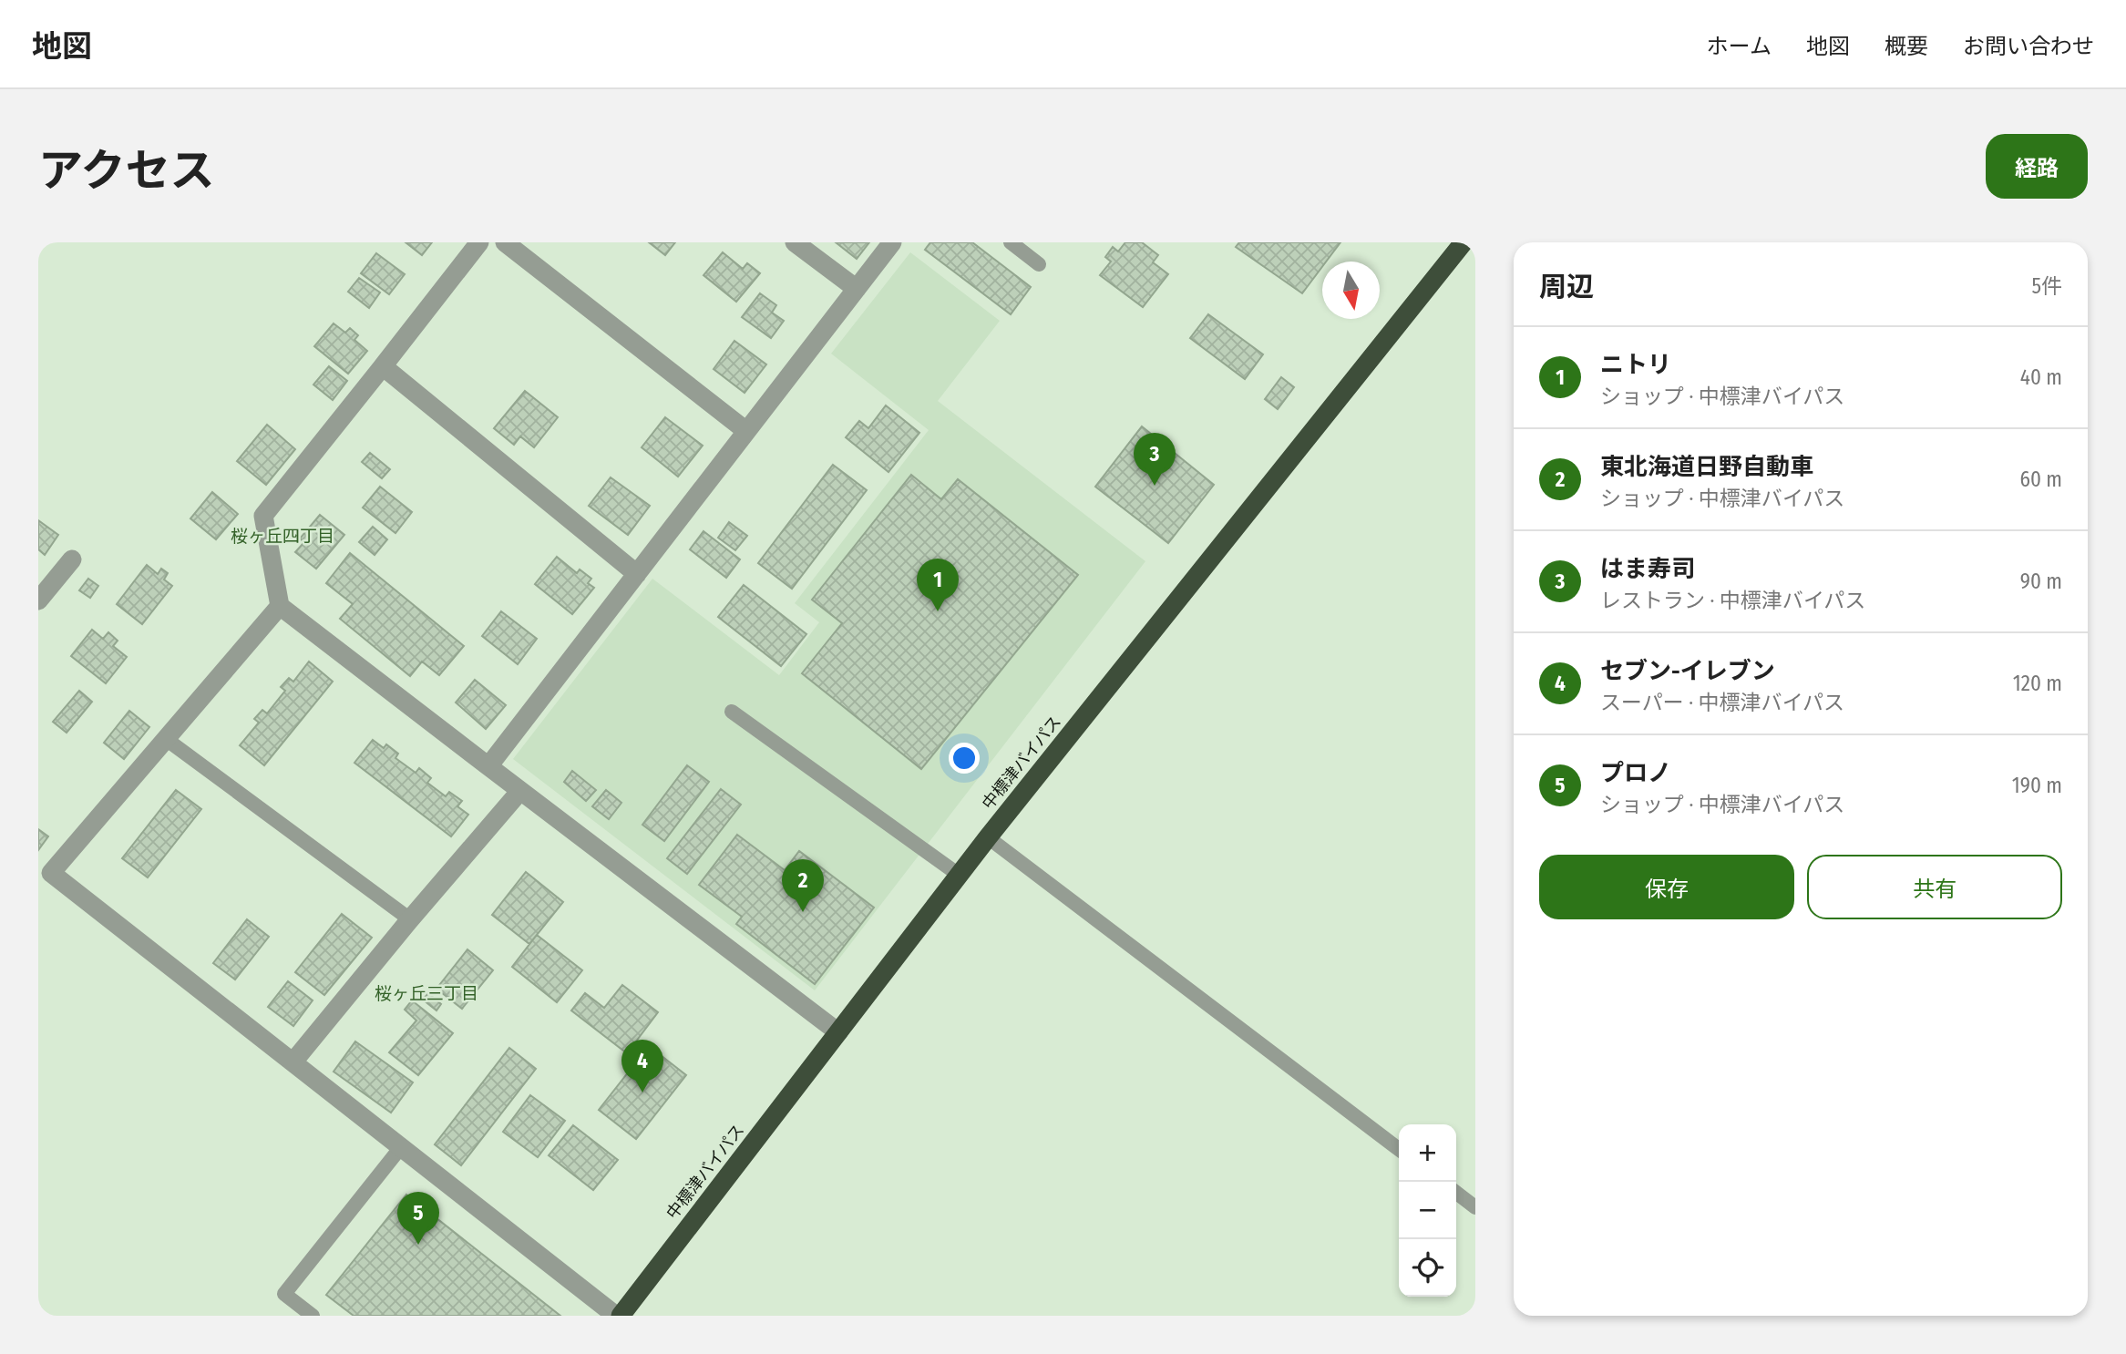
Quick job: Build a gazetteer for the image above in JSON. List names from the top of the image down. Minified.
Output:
{"streets":{"highway":["中標津バイパス"]},"districts":["桜ヶ丘四丁目","桜ヶ丘三丁目"],"north":"bottom","page":{"header":"地図","nav":["ホーム","地図","概要","お問い合わせ"],"title":"アクセス","buttons":["経路",["保存","共有"]],"heading":["周辺","5件"],"list":[{"mark":"1","name":"ニトリ","note":"ショップ · 中標津バイパス","value":"40 m"},{"mark":"2","name":"東北海道日野自動車","note":"ショップ · 中標津バイパス","value":"60 m"},{"mark":"3","name":"はま寿司","note":"レストラン · 中標津バイパス","value":"90 m"},{"mark":"4","name":"セブン-イレブン","note":"スーパー · 中標津バイパス","value":"120 m"},{"mark":"5","name":"プロノ","note":"ショップ · 中標津バイパス","value":"190 m"}],"pins":["3","1","2","4","5"],"map_buttons":["+","−"]}}
